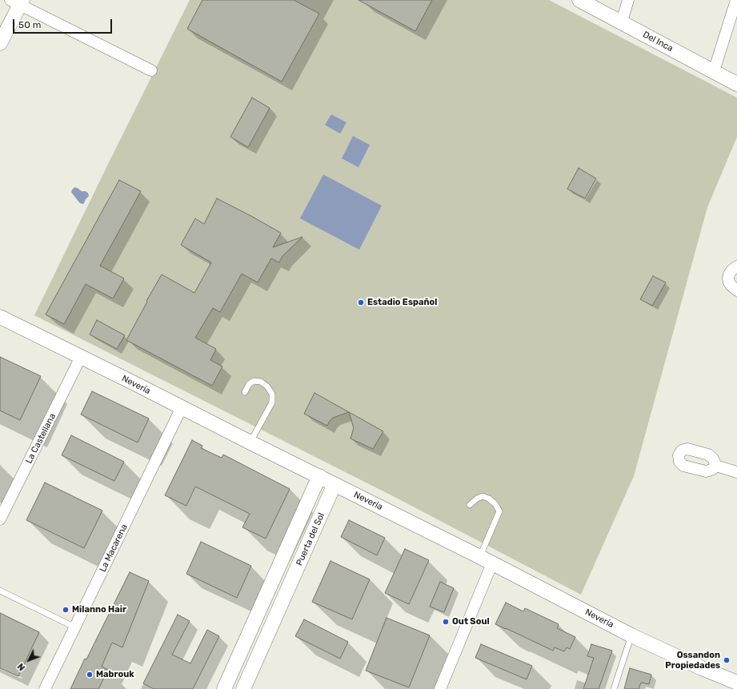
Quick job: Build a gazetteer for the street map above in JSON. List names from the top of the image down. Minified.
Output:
{"streets":{"street":["Del Inca","Nevería","La Castellana","Puerta del Sol","La Macarena"]},"crossings":[["Nevería","La Castellana"],["Nevería","Puerta del Sol"],["Nevería","La Macarena"]],"places":["Estadio Español","Milanno Hair","Out Soul","Ossandon Propiedades","Mabrouk"],"scale_bar":"50 m","north":"bottom left"}
